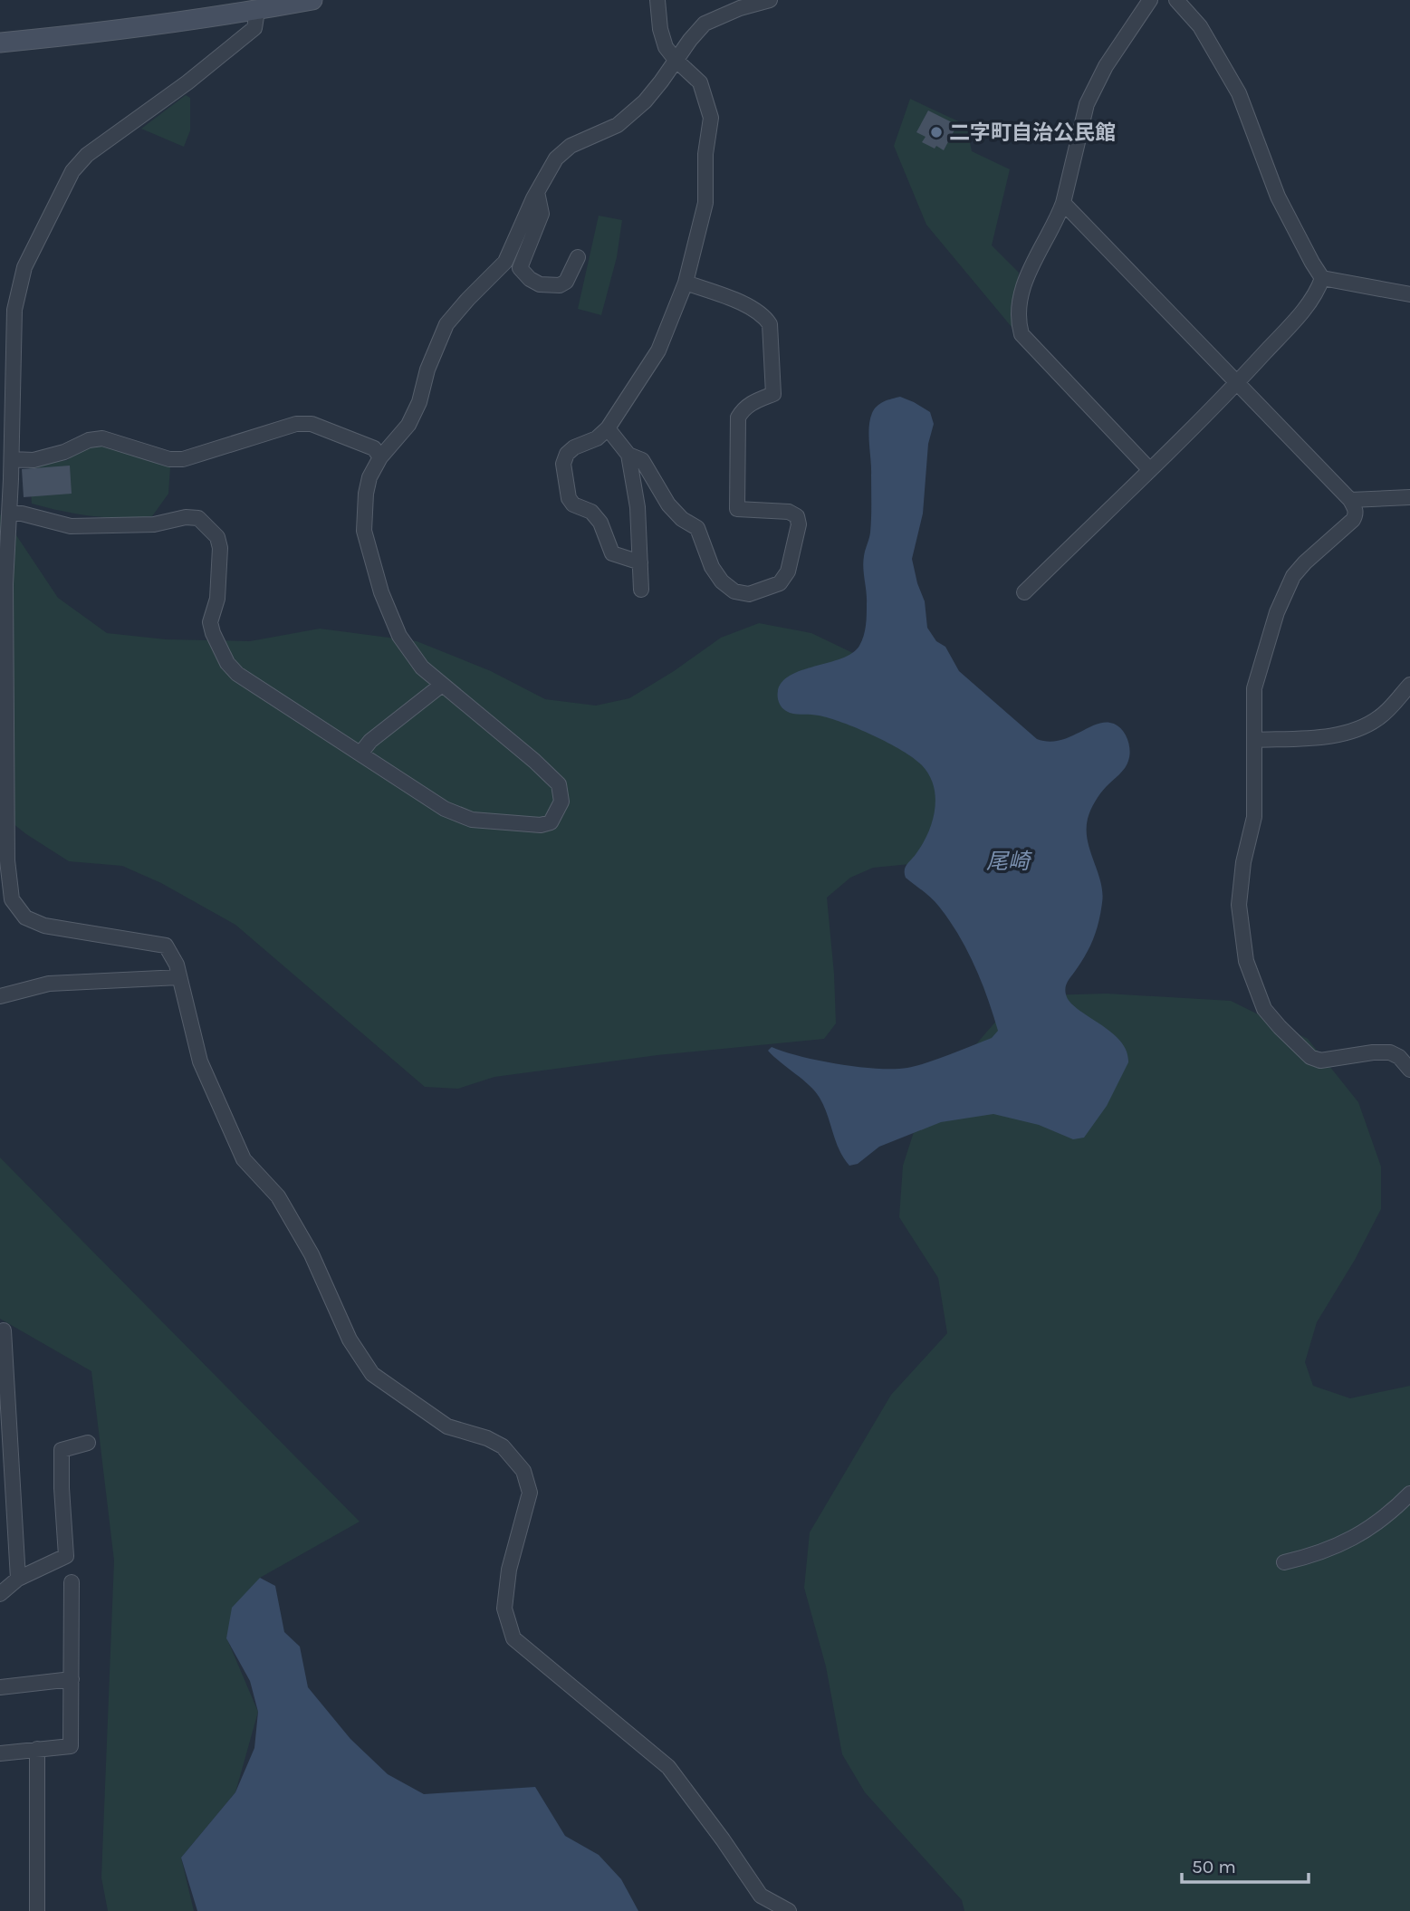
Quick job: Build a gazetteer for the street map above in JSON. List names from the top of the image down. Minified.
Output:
{"water":["尾崎"],"places":["二字町自治公民館"],"scale_bar":"50 m"}
